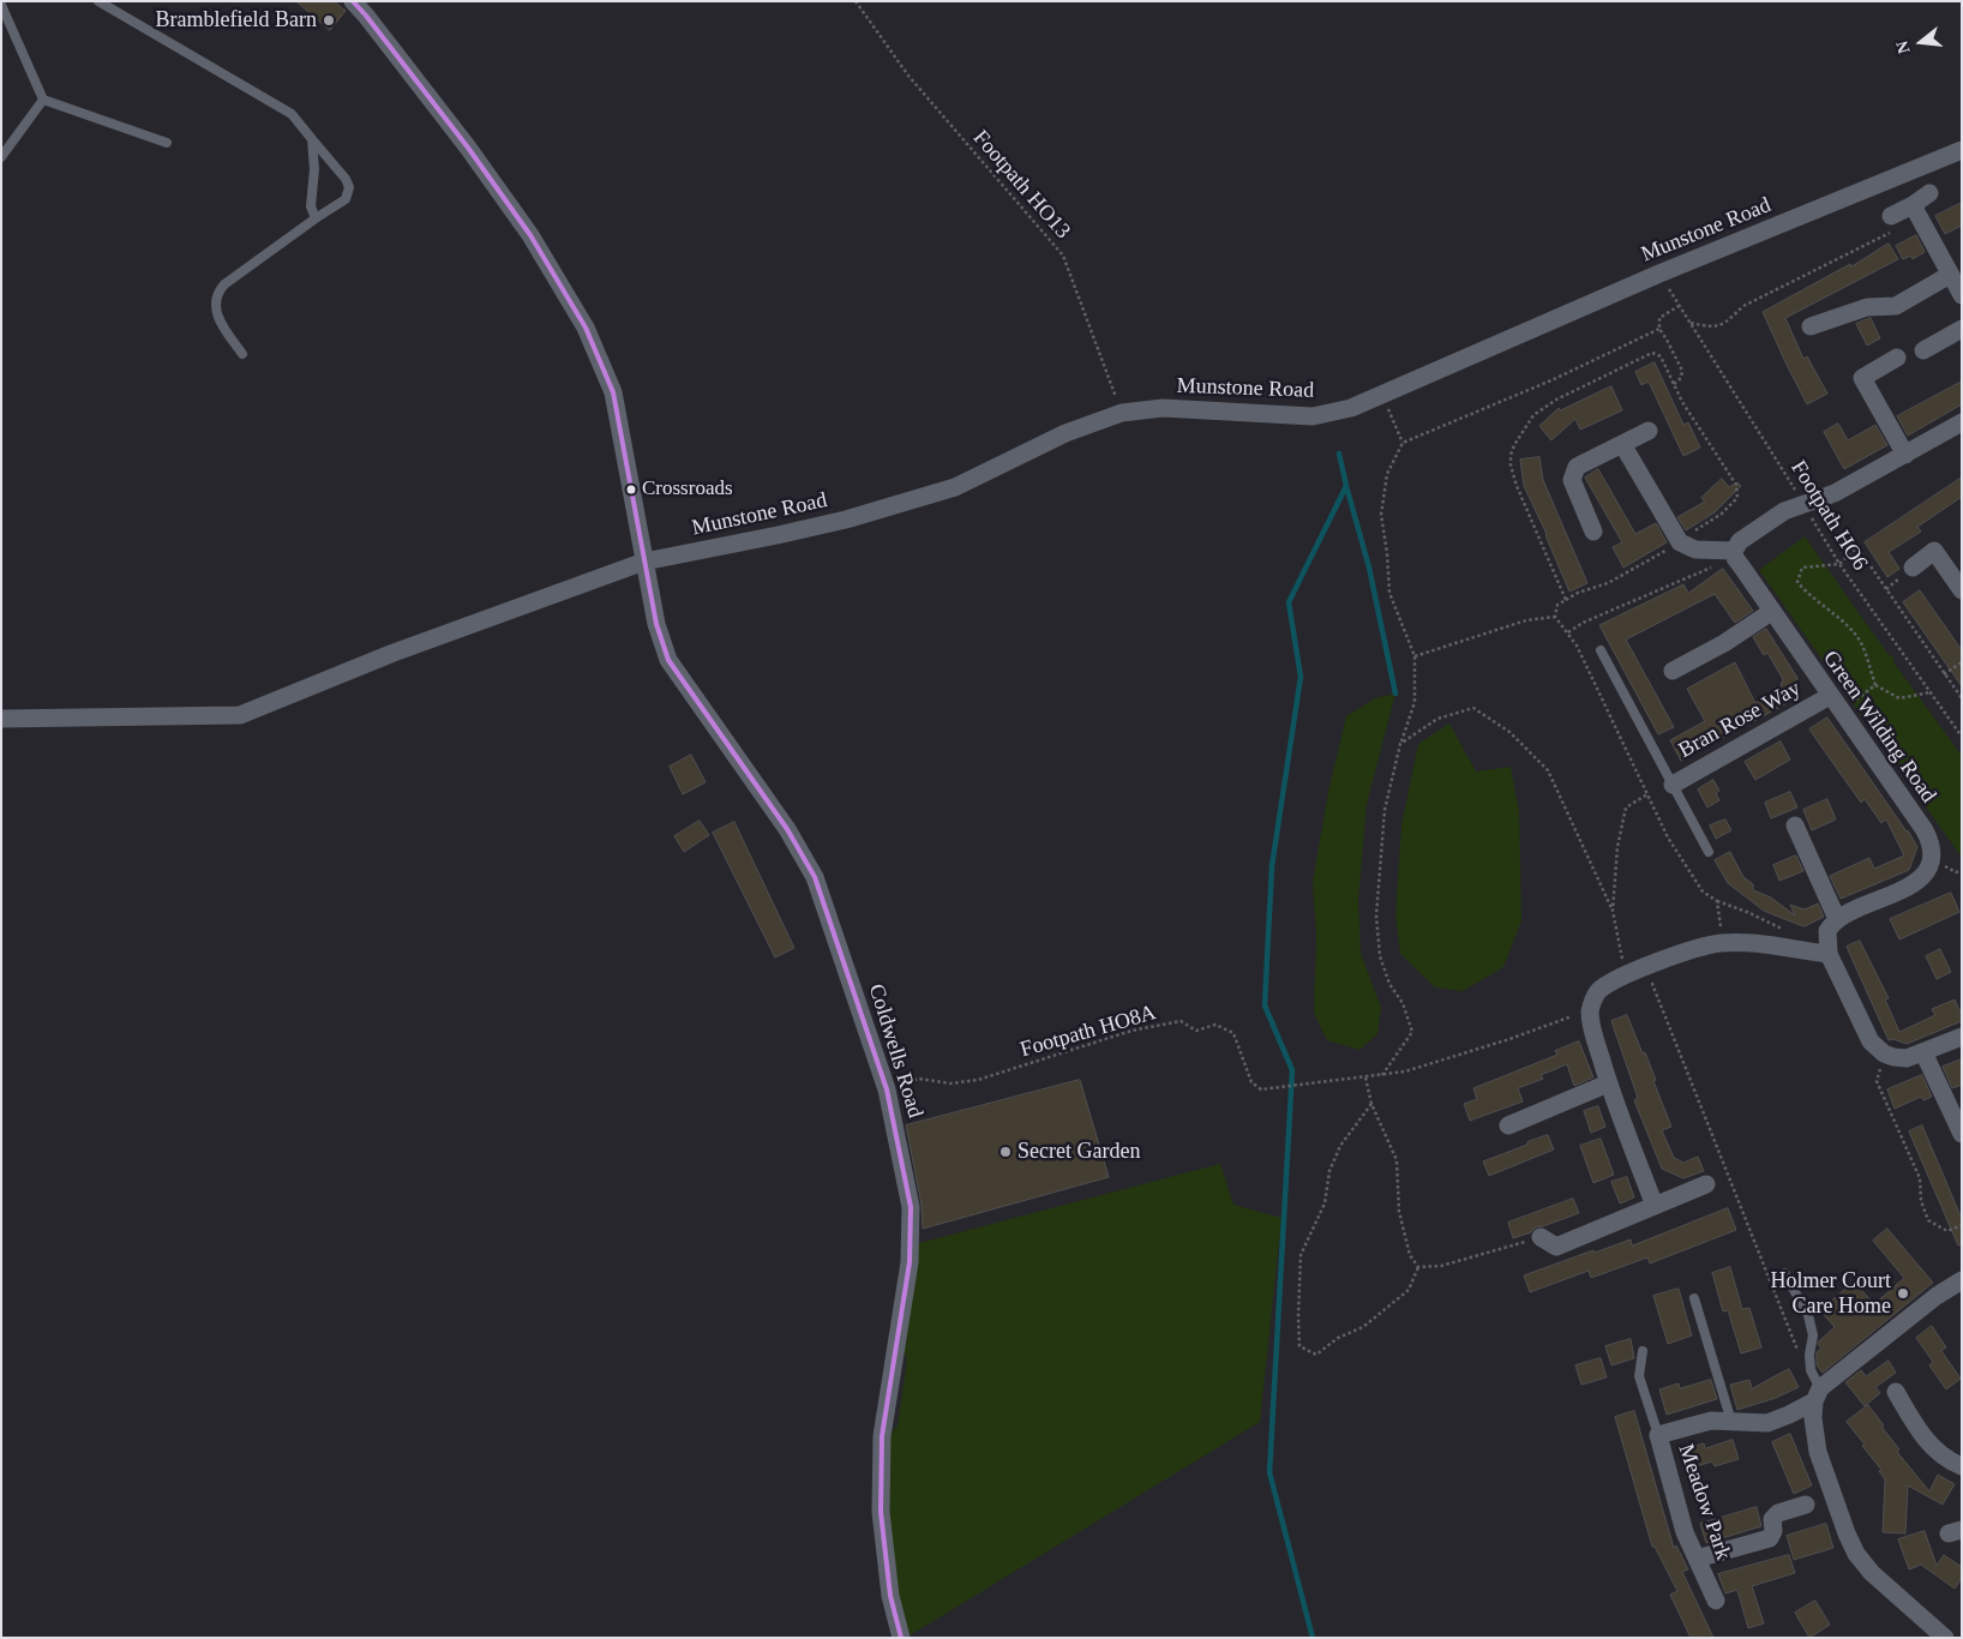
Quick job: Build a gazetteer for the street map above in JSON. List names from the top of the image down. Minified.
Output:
{"streets":{"street":["Munstone Road","Bran Rose Way","Green Wilding Road","Coldwells Road","Meadow Park"],"path":["Footpath HO13","Footpath HO6","Footpath HO8A"]},"crossings":[["Footpath HO13","Munstone Road"],["Munstone Road","Coldwells Road"],["Bran Rose Way","Green Wilding Road"],["Footpath HO8A","Coldwells Road"]],"places":["Bramblefield Barn","Crossroads","Secret Garden","Holmer Court Care Home"],"north":"left"}
